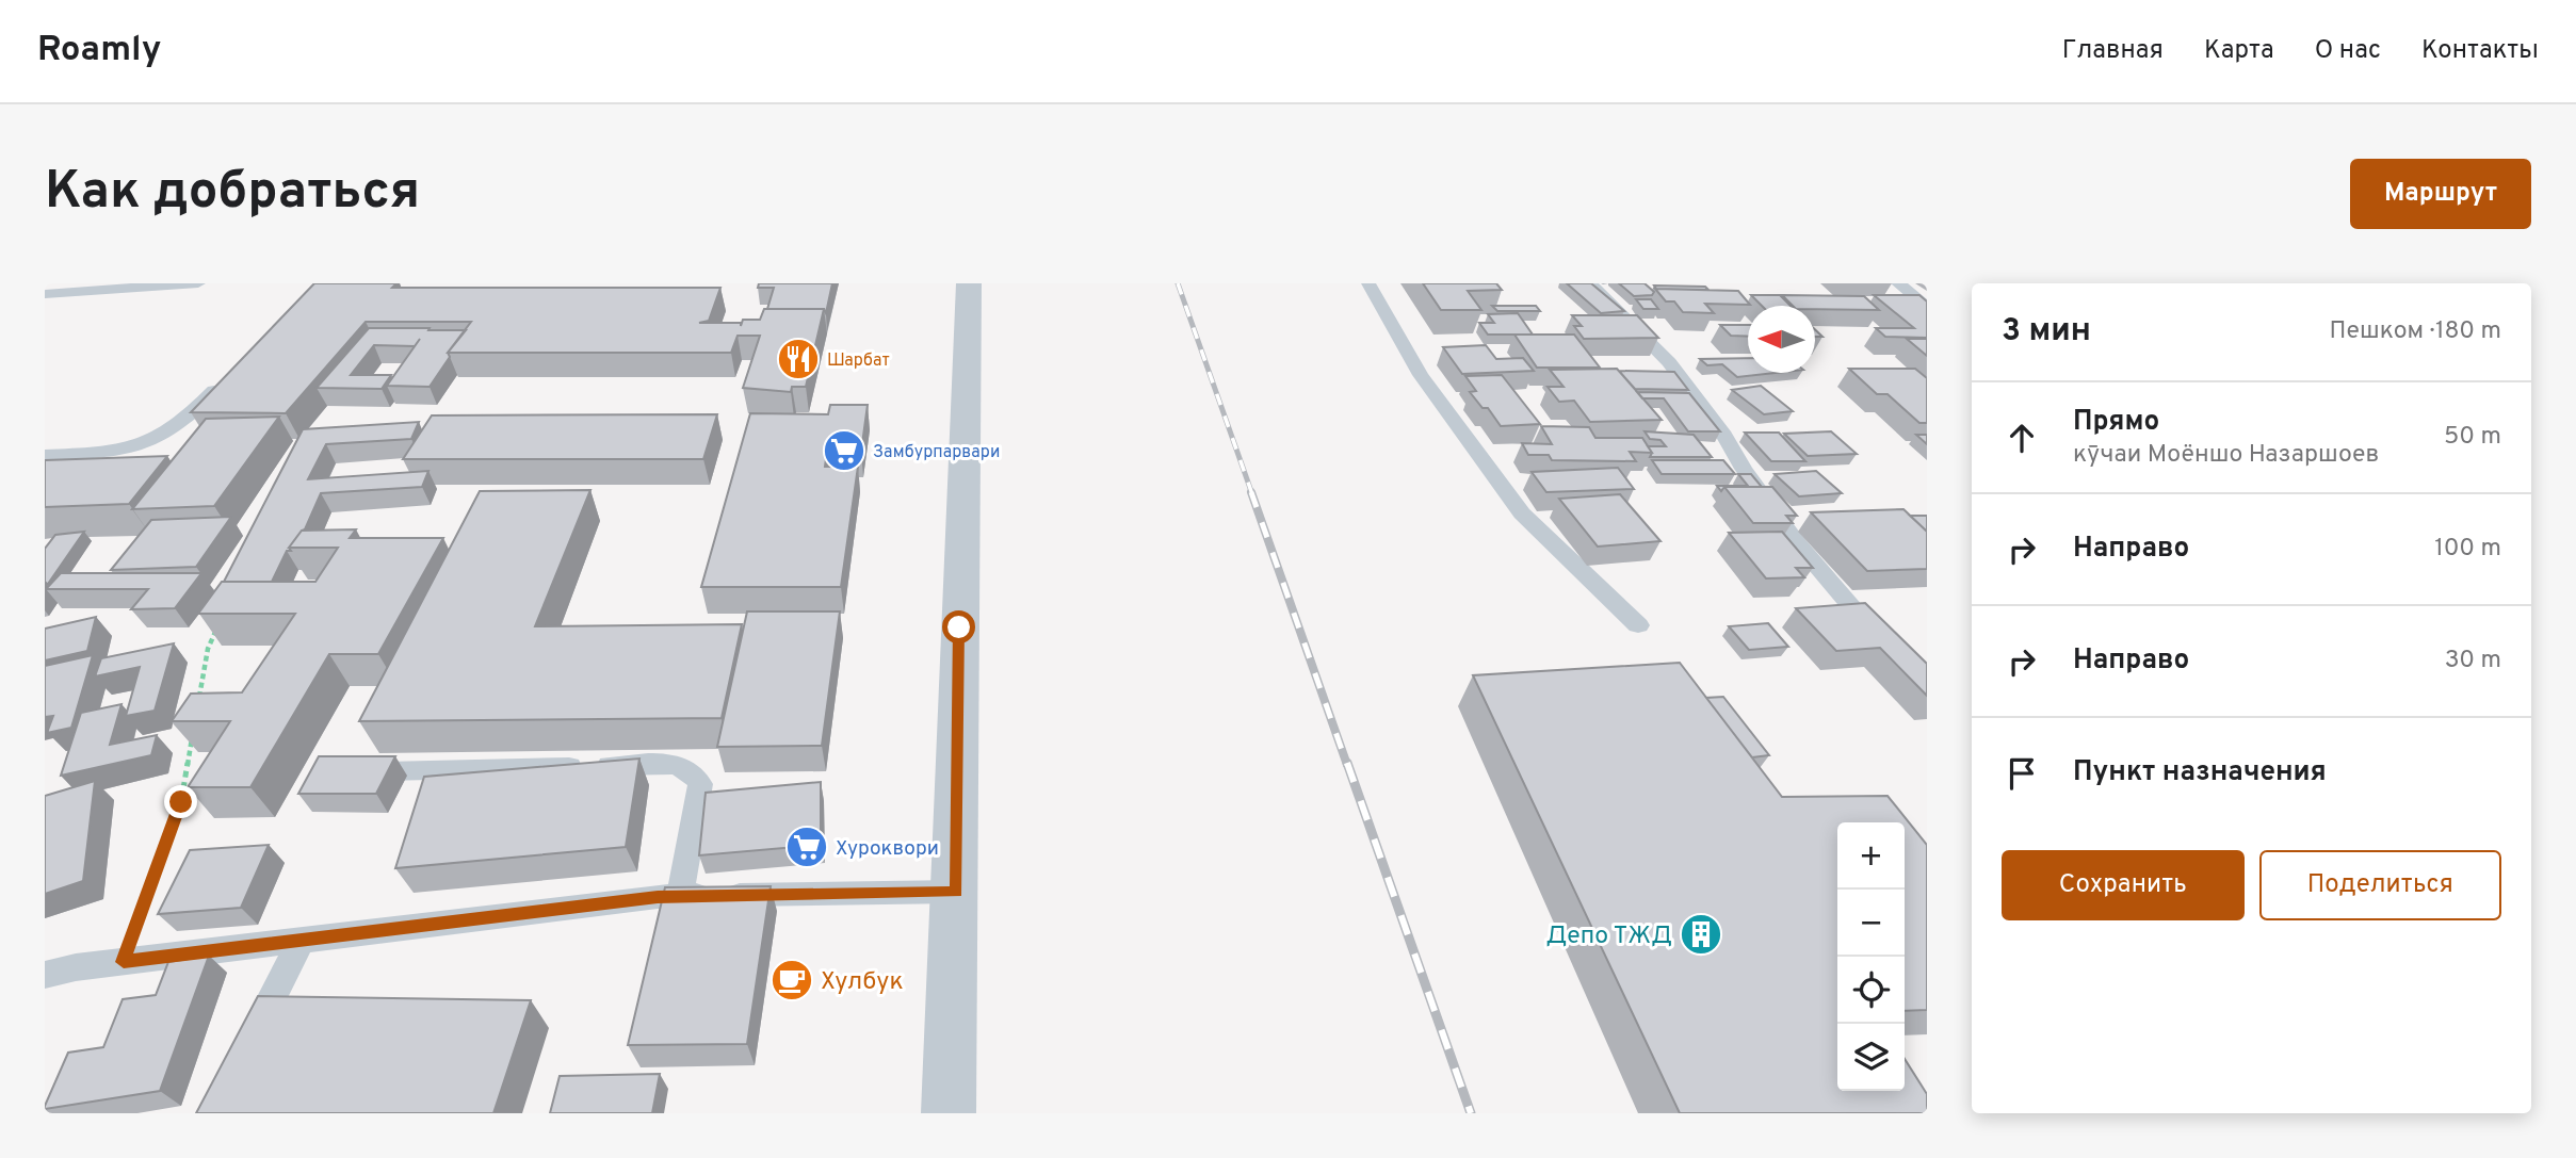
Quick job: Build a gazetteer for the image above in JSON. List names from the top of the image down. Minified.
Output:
{"places":{"restaurant":["Шарбат"],"supermarket":["Замбурпарвари","Хуроквори"],"building":["Депо ТЖД"],"cafe":["Хулбук"]},"north":"left","page":{"header":"Roamly","nav":["Главная","Карта","О нас","Контакты"],"buttons":["Маршрут",["Сохранить","Поделиться"]],"title":"Как добраться","heading":["3 мин","Пешком · 180 m"],"list":[["Прямо","кӯчаи Моёншо Назаршоев","50 m"],["Направо","100 m"],["Направо","30 m"],"Пункт назначения"],"map_buttons":["+","−"]}}
